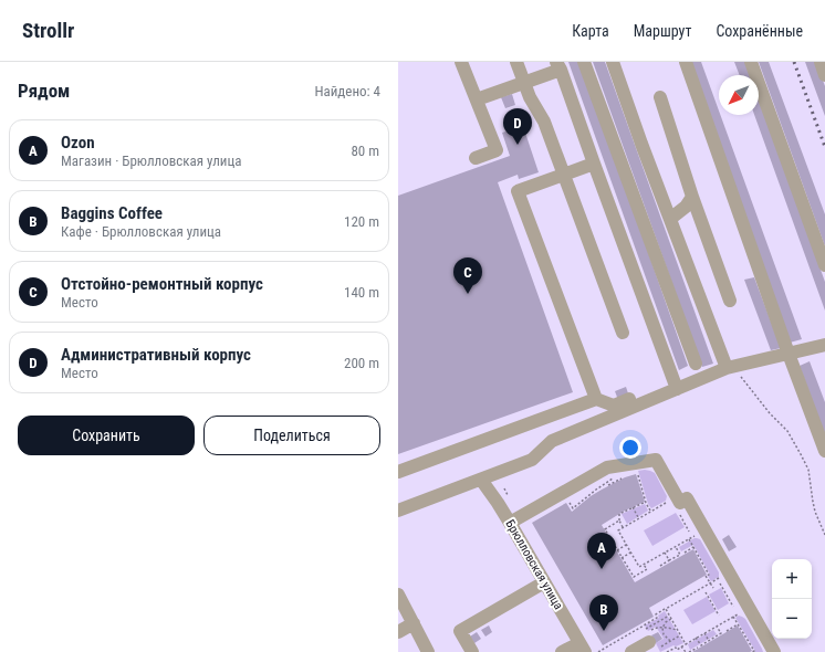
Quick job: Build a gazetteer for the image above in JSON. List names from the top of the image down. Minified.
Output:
{"streets":{"street":["Брюлловская улица"]},"north":"bottom left","page":{"header":"Strollr","nav":["Карта","Маршрут","Сохранённые"],"heading":["Рядом","Найдено: 4"],"pins":["D","C","A","B"],"list":[{"mark":"A","name":"Ozon","note":"Магазин · Брюлловская улица","value":"80 m"},{"mark":"B","name":"Baggins Coffee","note":"Кафе · Брюлловская улица","value":"120 m"},{"mark":"C","name":"Отстойно-ремонтный корпус","note":"Место","value":"140 m"},{"mark":"D","name":"Административный корпус","note":"Место","value":"200 m"}],"buttons":["Сохранить","Поделиться"],"map_buttons":["+","−"]}}
